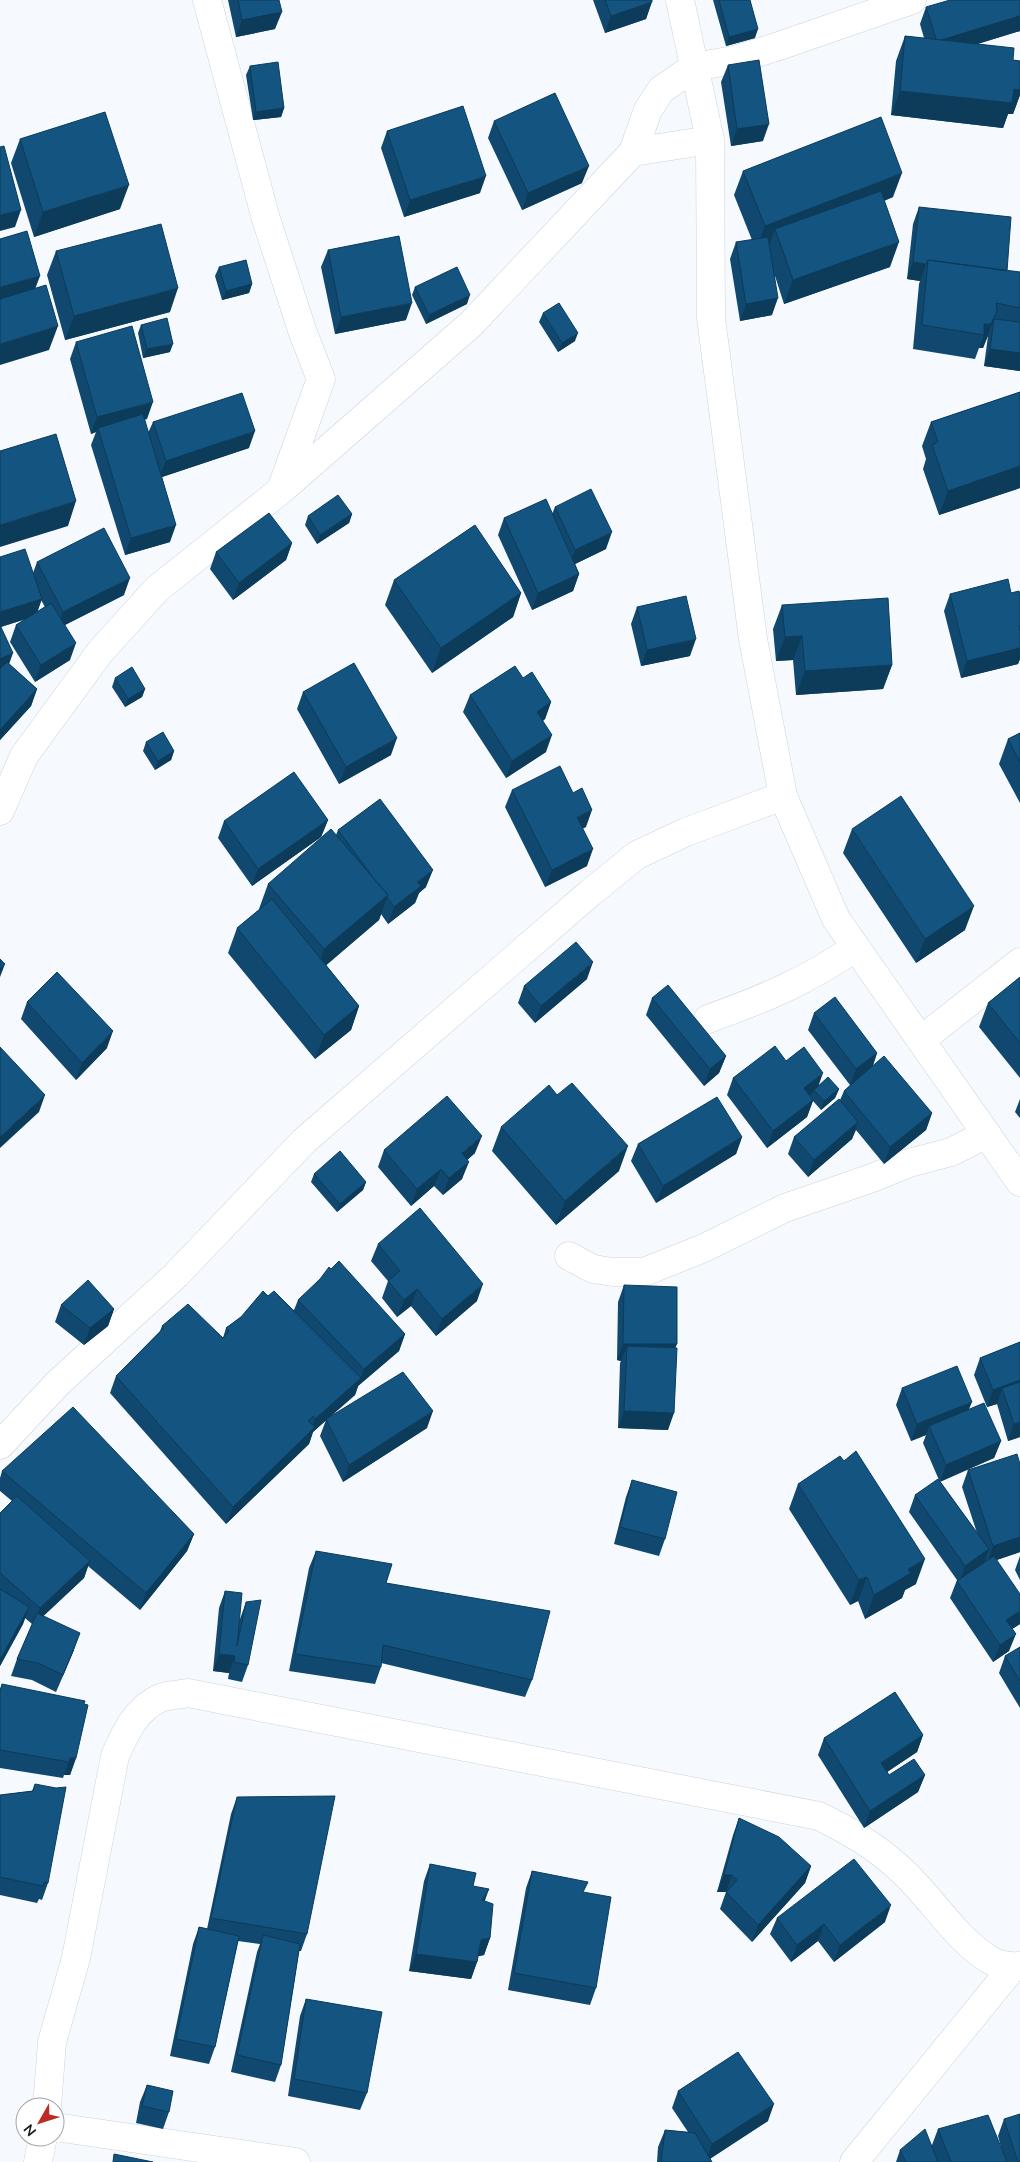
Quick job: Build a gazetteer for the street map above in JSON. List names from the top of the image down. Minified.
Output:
{"north":"bottom left"}
